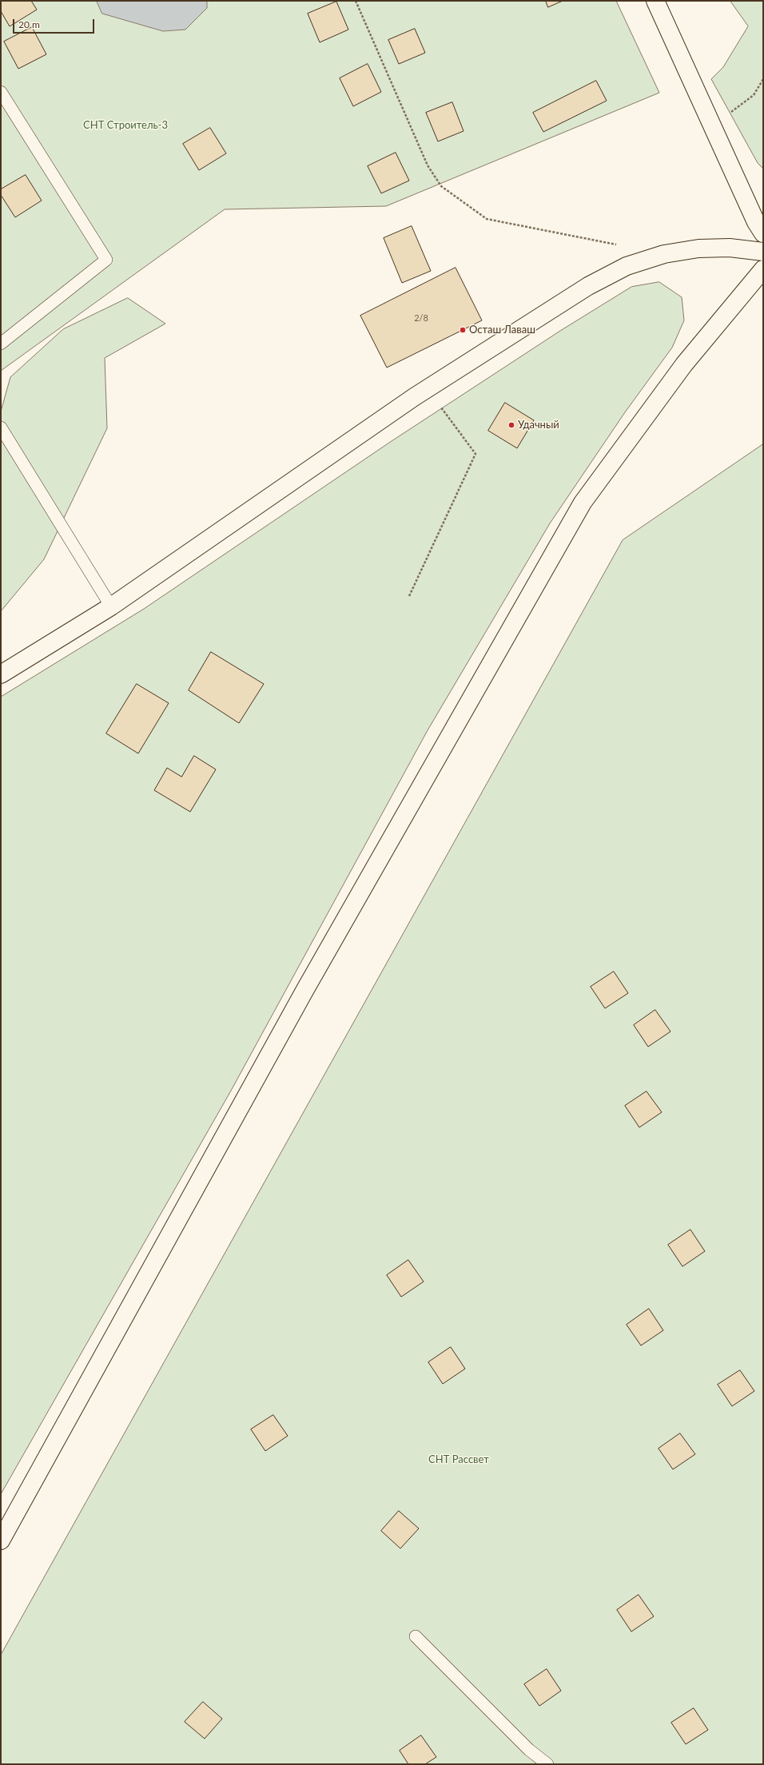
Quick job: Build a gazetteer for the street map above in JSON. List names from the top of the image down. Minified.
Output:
{"parks":["СНТ Строитель-3","СНТ Рассвет"],"places":["Осташ Лаваш","Удачный"],"house_numbers":["2/8"],"scale_bar":"20 m"}
